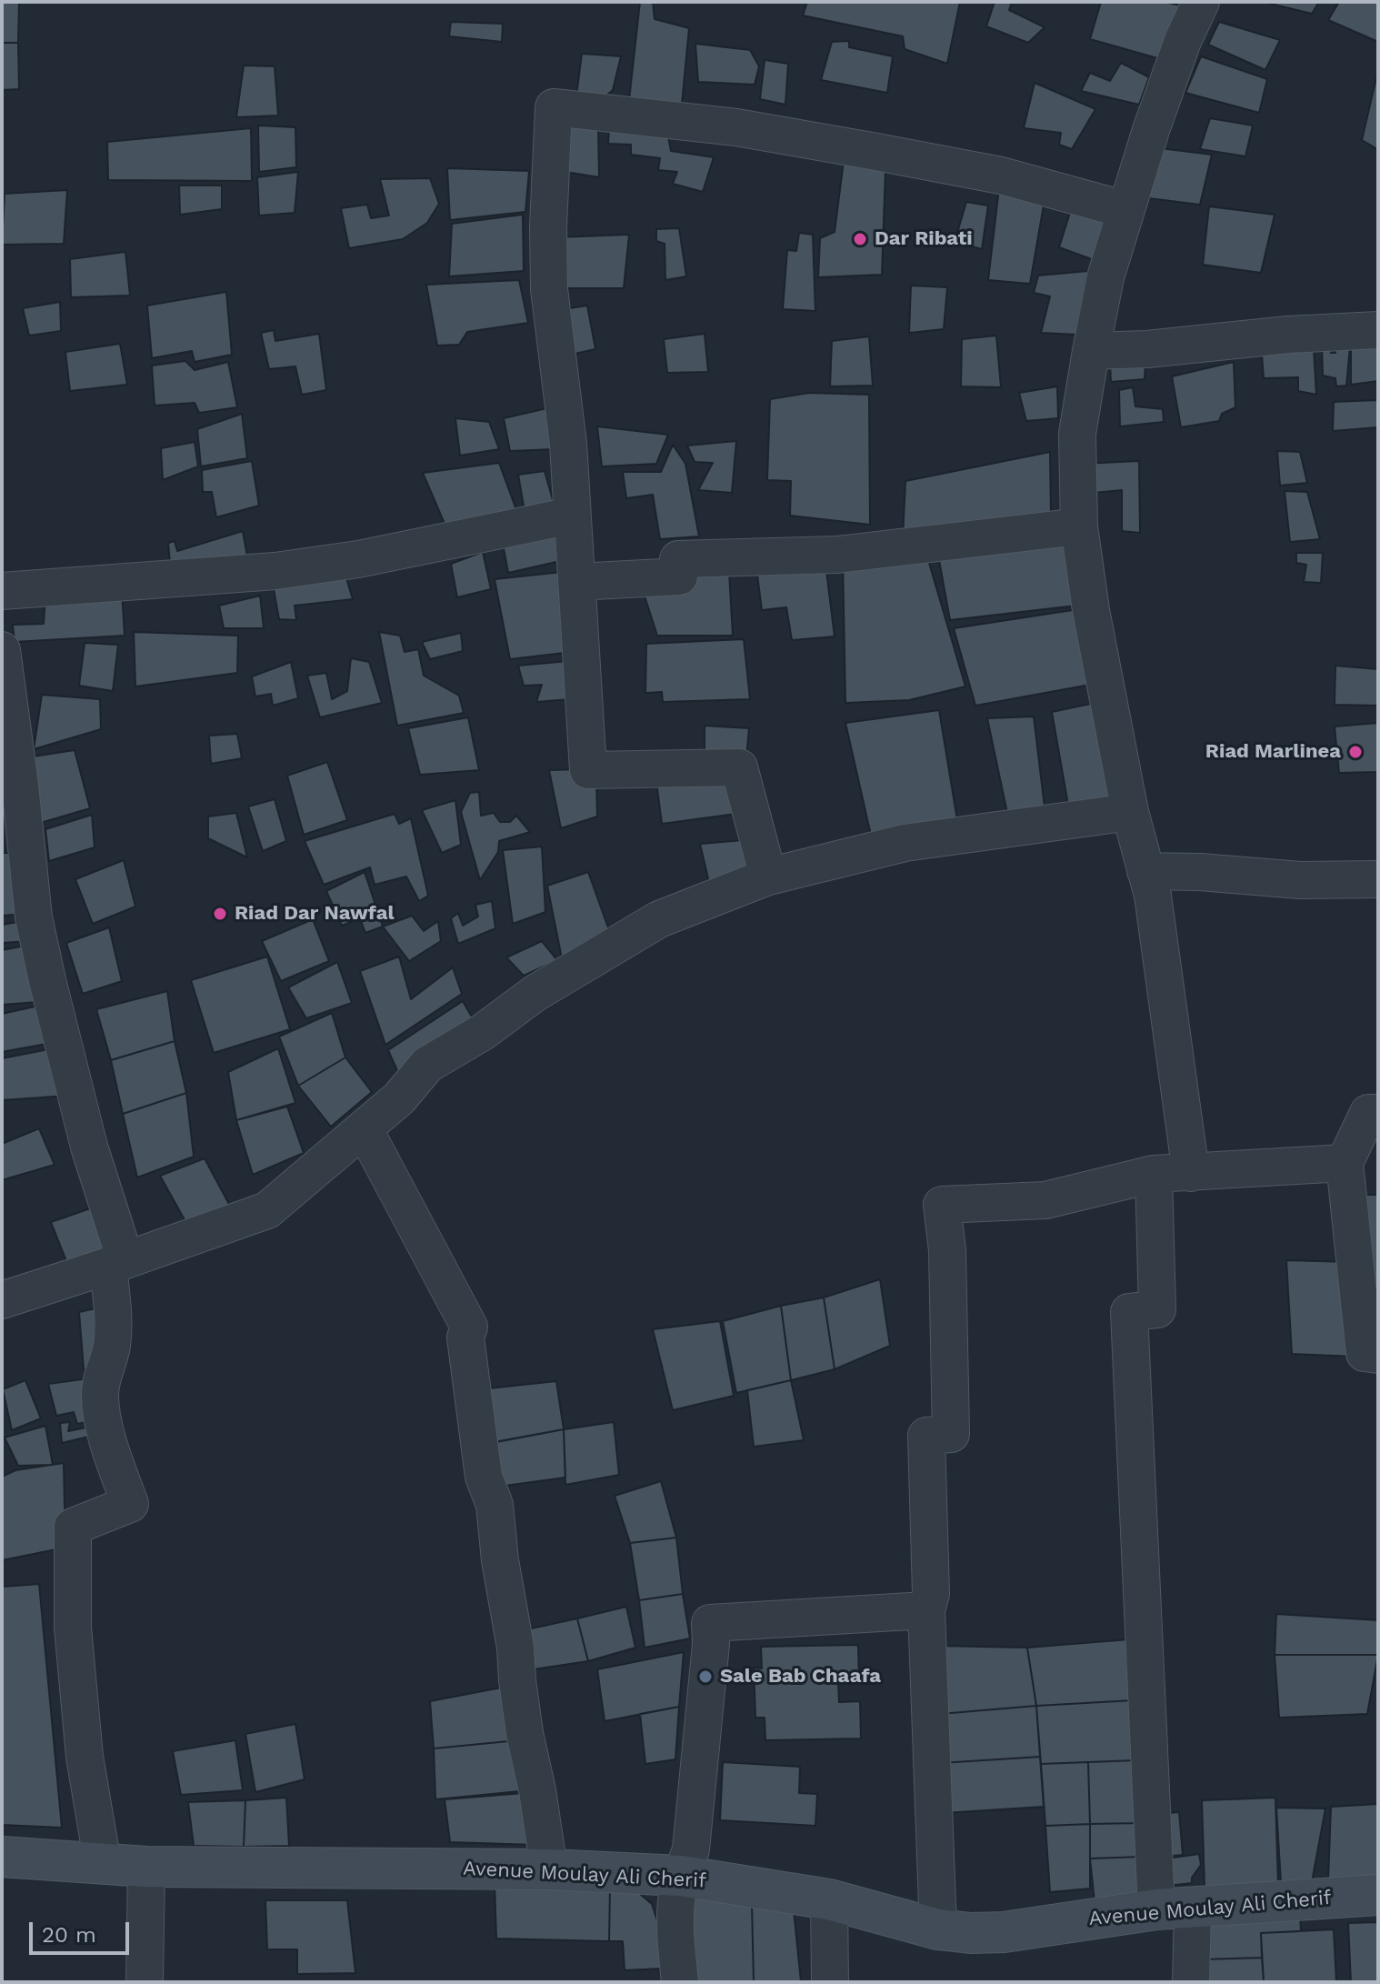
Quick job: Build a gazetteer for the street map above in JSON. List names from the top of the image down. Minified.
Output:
{"streets":{"street":["Avenue Moulay Ali Cherif"]},"places":["Dar Ribati","Riad Marlinea","Riad Dar Nawfal","Sale Bab Chaafa"],"scale_bar":"20 m"}
